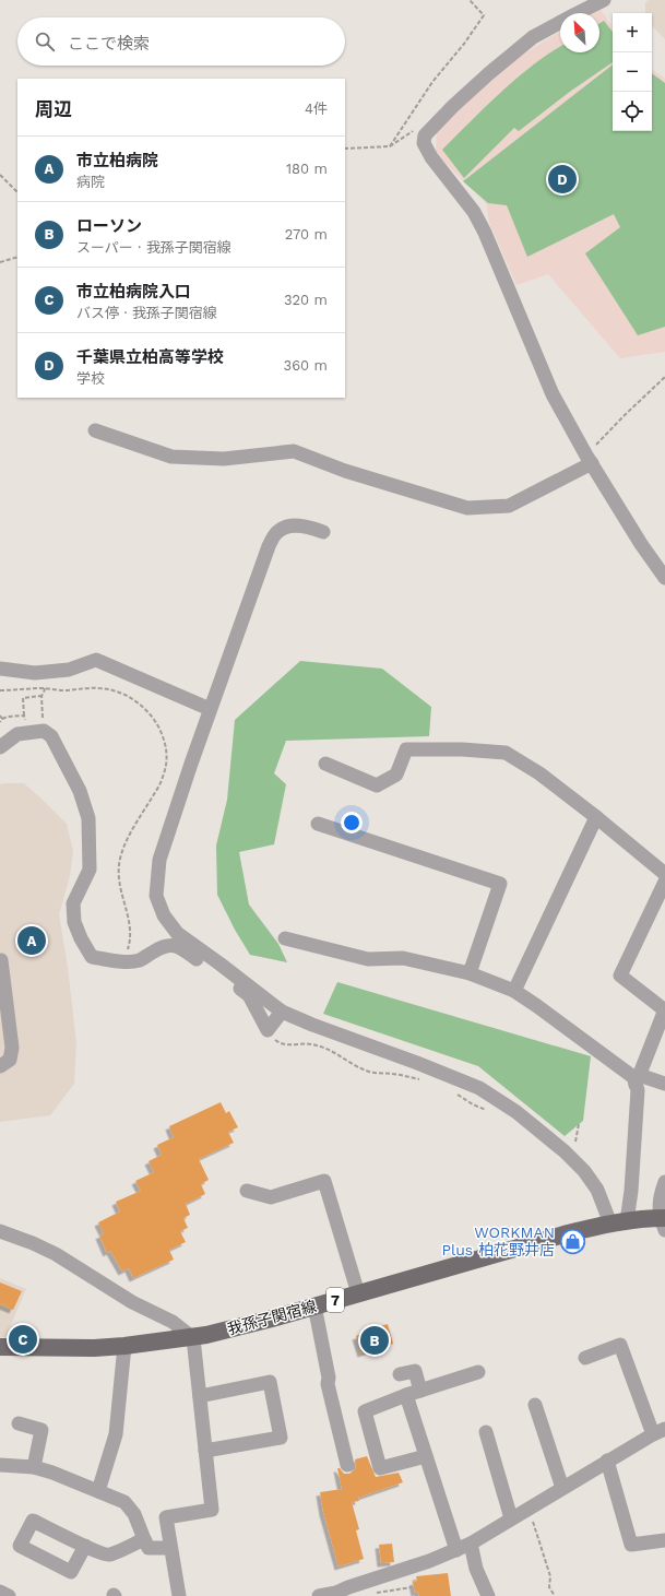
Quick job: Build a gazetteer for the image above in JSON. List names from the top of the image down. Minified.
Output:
{"streets":{"main road":["7","我孫子関宿線"]},"places":{"shop":["WORKMAN Plus 柏花野井店"]},"north":"top left","page":{"map_buttons":["+","−"],"search":"ここで検索","heading":["周辺","4件"],"list":[{"mark":"A","name":"市立柏病院","note":"病院","value":"180 m"},{"mark":"B","name":"ローソン","note":"スーパー · 我孫子関宿線","value":"270 m"},{"mark":"C","name":"市立柏病院入口","note":"バス停 · 我孫子関宿線","value":"320 m"},{"mark":"D","name":"千葉県立柏高等学校","note":"学校","value":"360 m"}],"pins":["D","A","C","B"]}}
